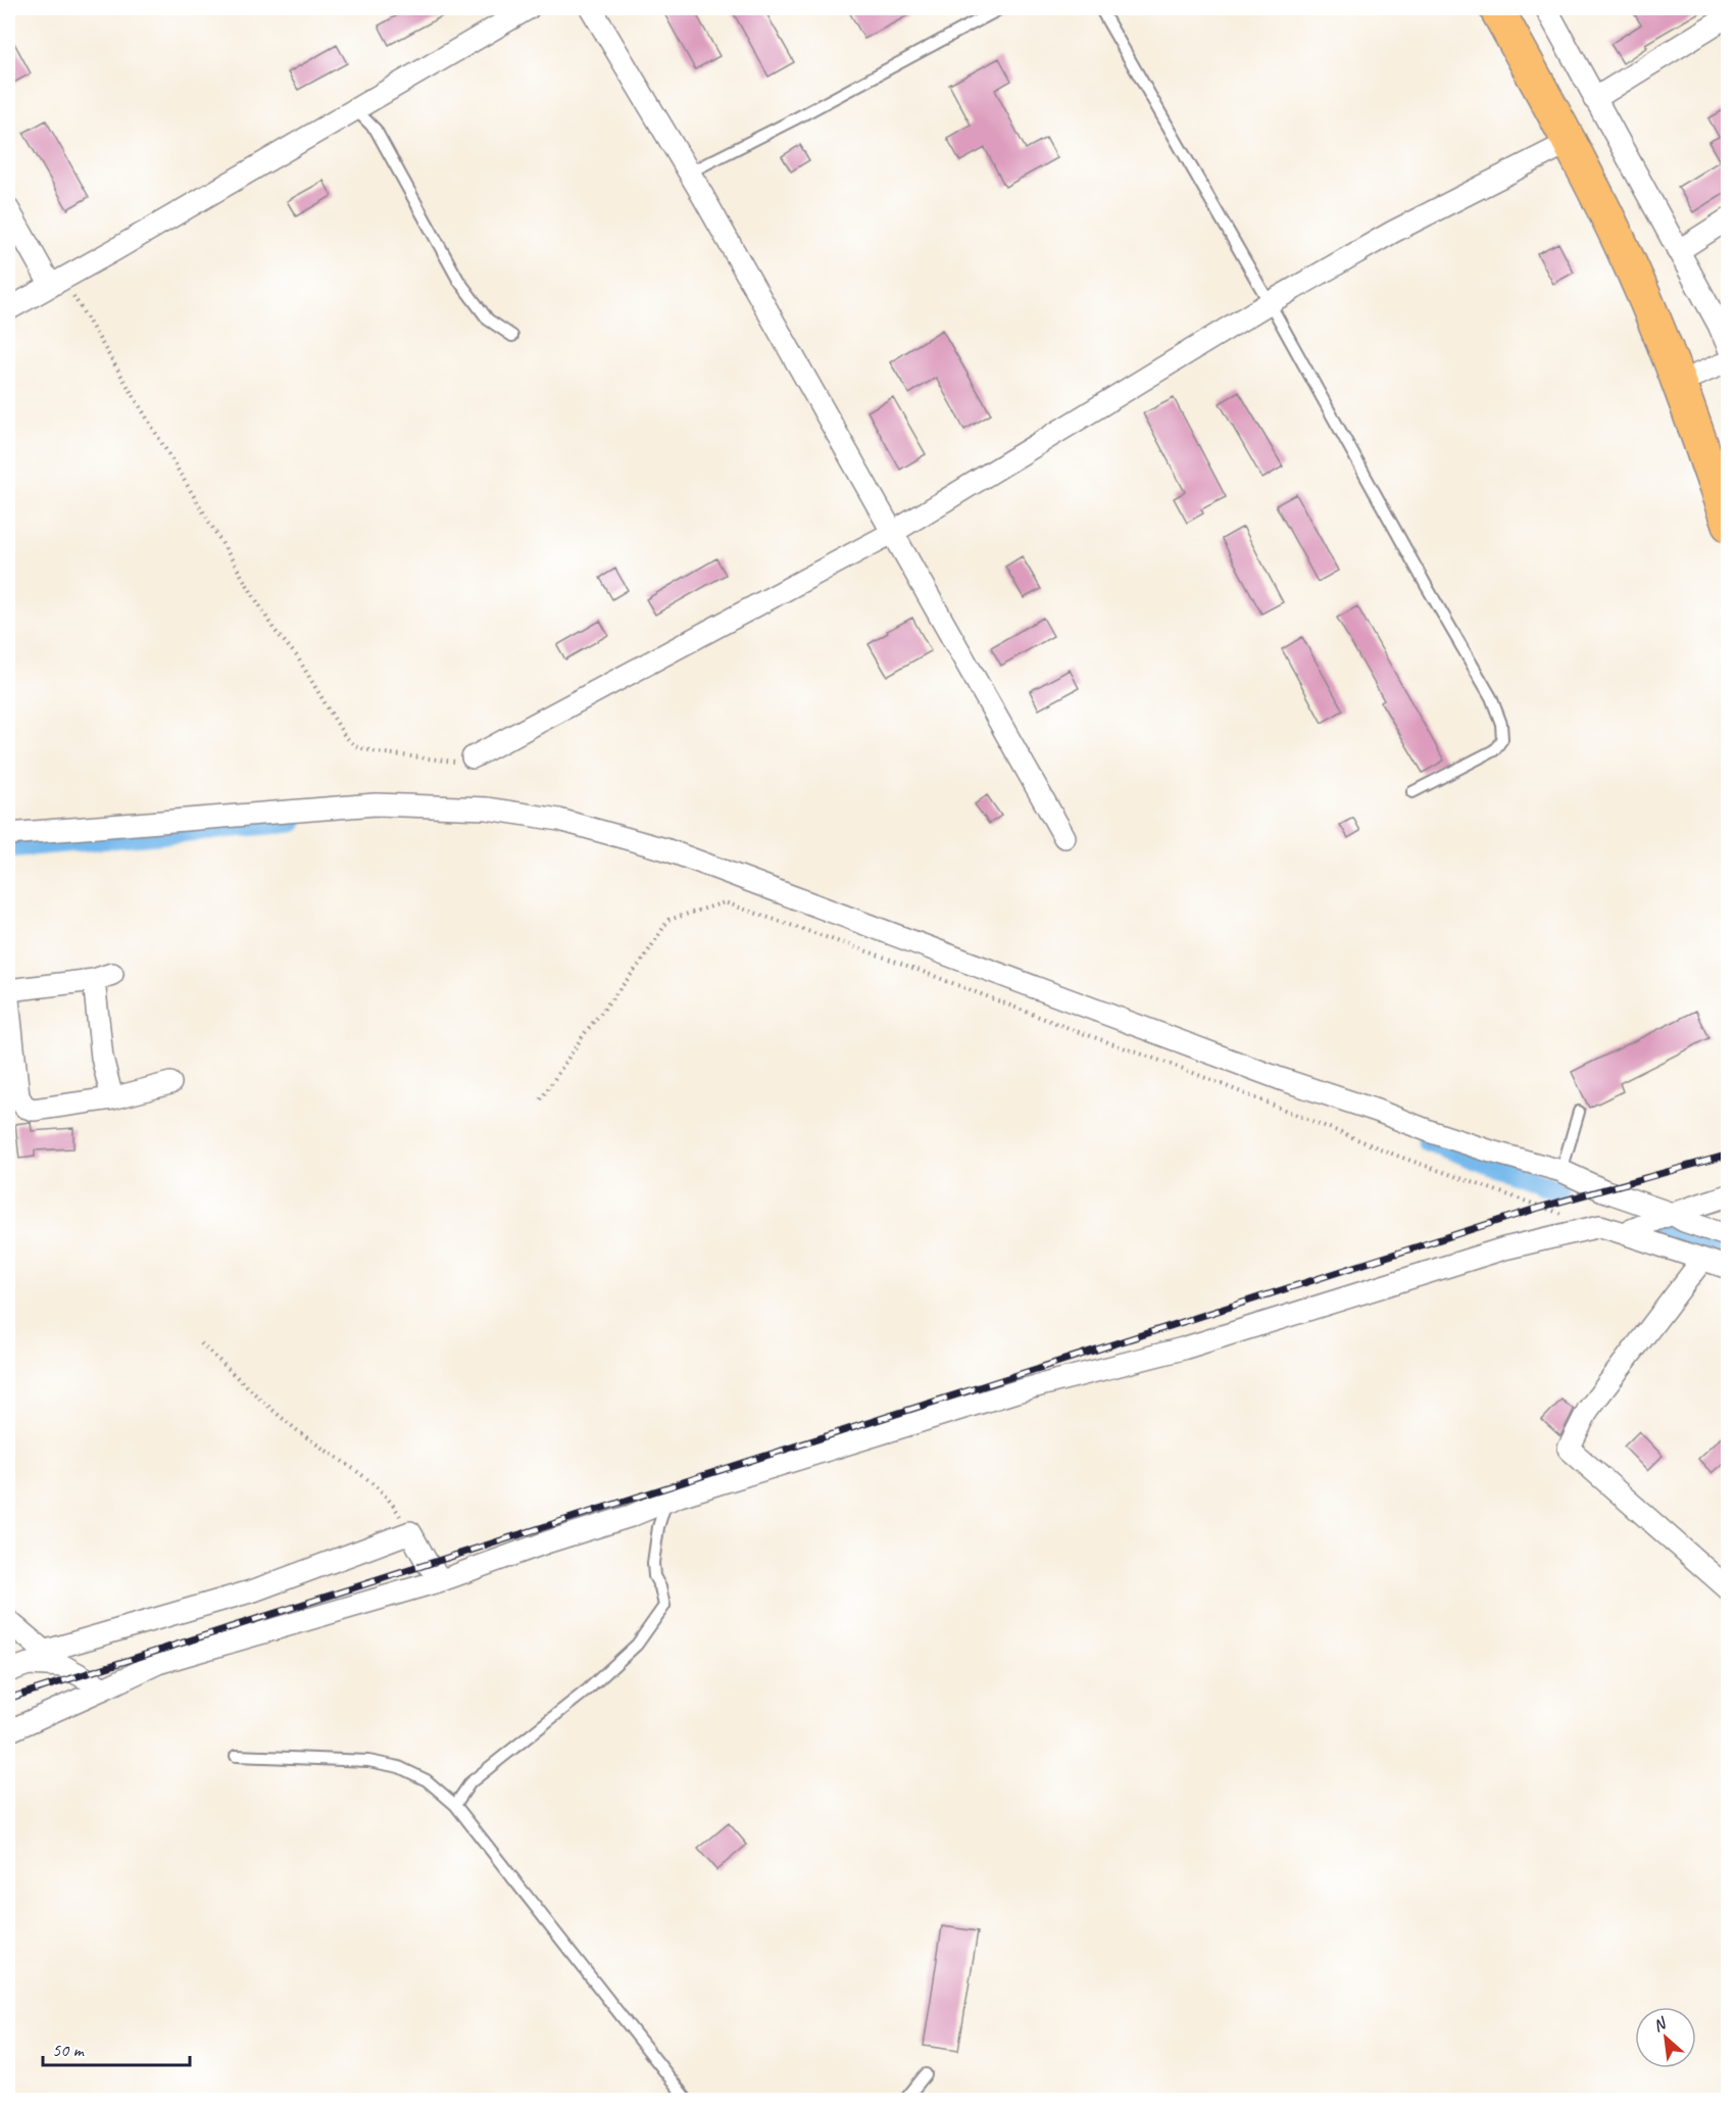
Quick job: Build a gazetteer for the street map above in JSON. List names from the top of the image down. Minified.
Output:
{"scale_bar":"50 m","north":"top left"}
